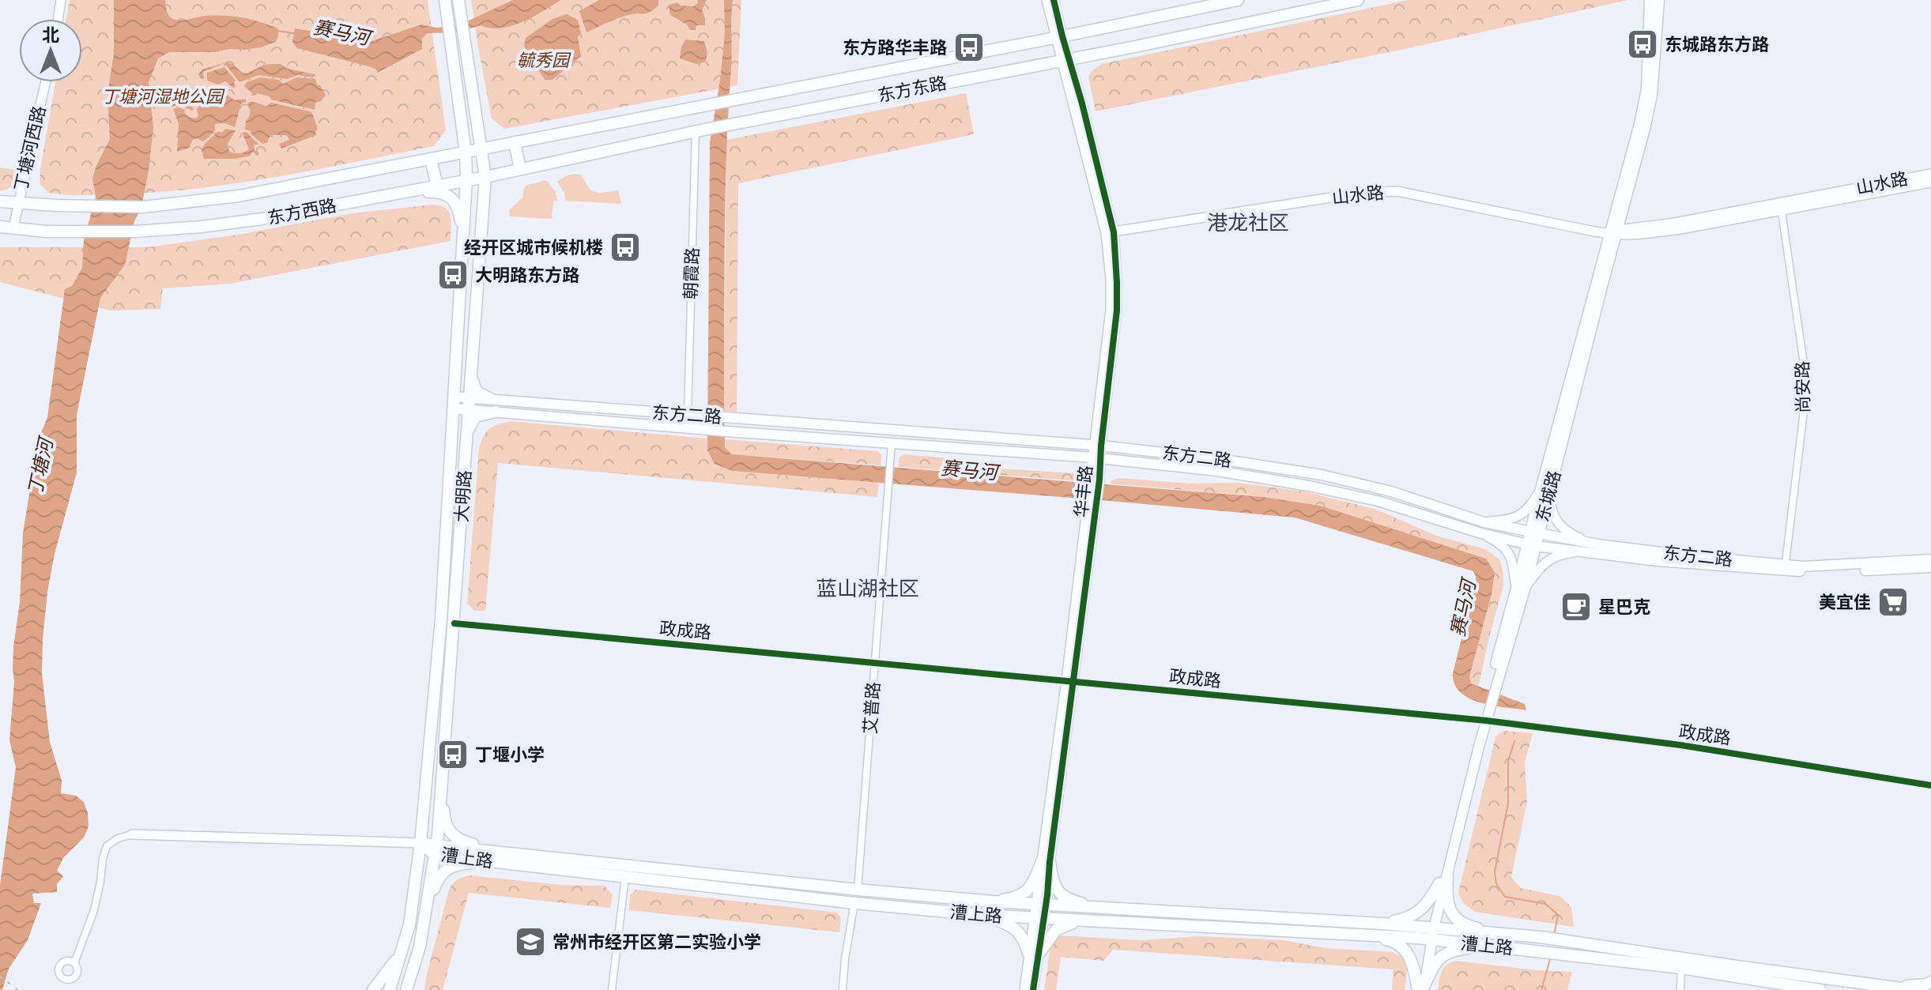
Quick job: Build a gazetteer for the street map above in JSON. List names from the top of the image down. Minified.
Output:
{"streets":{"main road":["东方东路","东方西路","东方二路","大明路","东城路","漕上路"],"street":["丁塘河西路","山水路","朝霞路","尚安路","华丰路","政成路","艾普路"]},"crossings":[["东方东路","东方西路"],["东方东路","朝霞路"],["东方东路","华丰路"],["东方东路","大明路"],["丁塘河西路","东方西路"],["山水路","尚安路"],["山水路","华丰路"],["山水路","东城路"],["东方西路","大明路"],["朝霞路","东方二路"],["尚安路","东方二路"],["东方二路","华丰路"],["东方二路","大明路"],["东方二路","东城路"],["东方二路","艾普路"],["华丰路","政成路"],["华丰路","漕上路"],["大明路","政成路"],["大明路","漕上路"],["东城路","政成路"],["东城路","漕上路"],["政成路","艾普路"],["艾普路","漕上路"]],"districts":["港龙社区","蓝山湖社区"],"water":["赛马河","丁塘河"],"parks":["毓秀园","丁塘河湿地公园"],"places":{"bus stop":["东城路东方路","东方路华丰路","经开区城市候机楼","大明路东方路","丁堰小学"],"supermarket":["美宜佳"],"cafe":["星巴克"],"school or university":["常州市经开区第二实验小学"]},"north":"top"}
